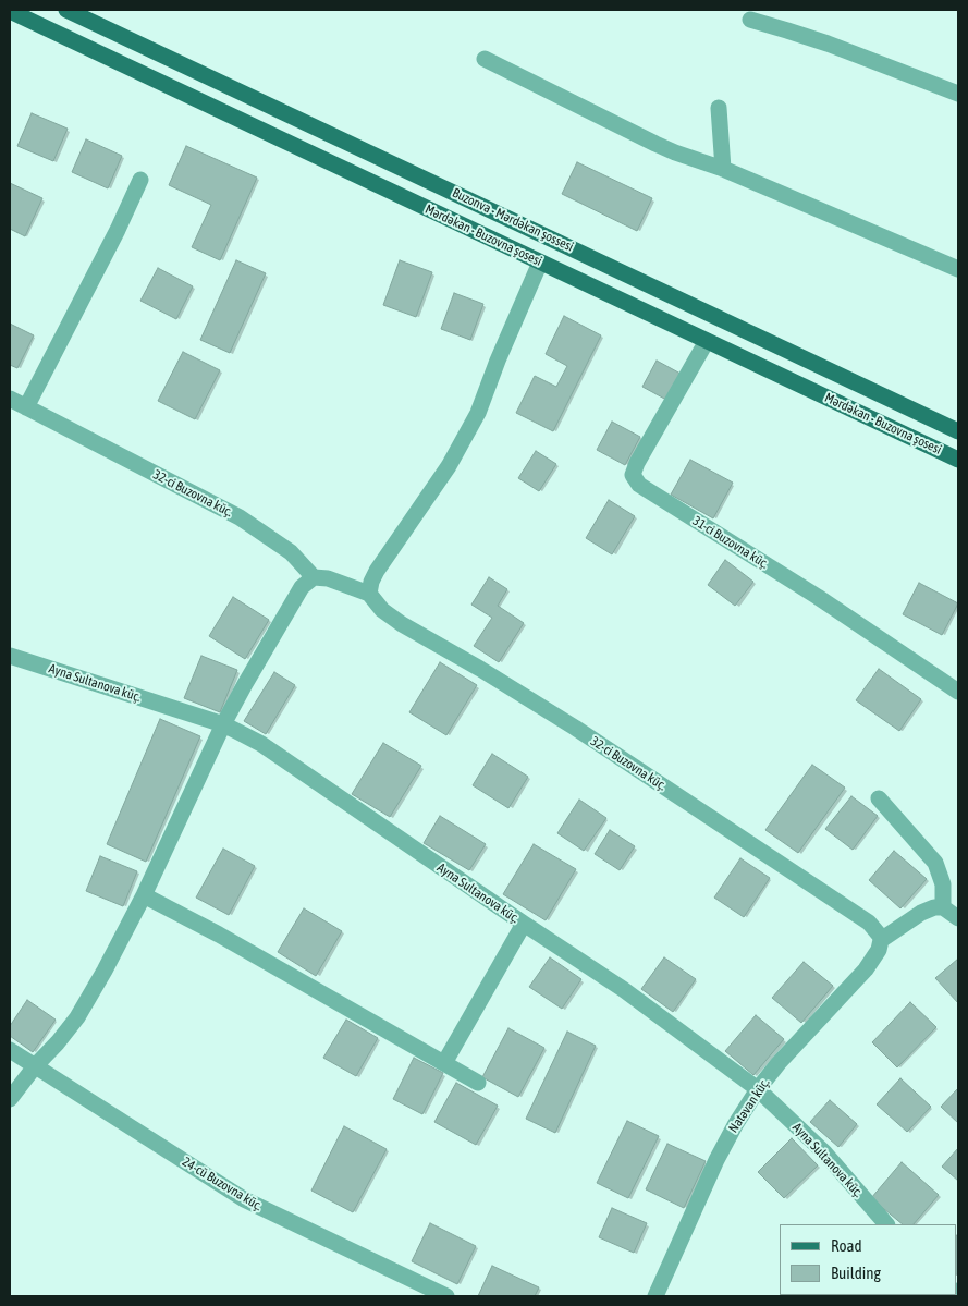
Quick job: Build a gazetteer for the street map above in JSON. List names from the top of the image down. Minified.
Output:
{"streets":{"main road":["Buzonva - Mərdəkan şossesi","Mərdəkan - Buzovna şosesi"],"street":["32-ci Buzovna küç.","31-ci Buzovna küç.","Ayna Sultanova küç.","Natəvan küç.","24-cü Buzovna küç."]},"crossings":[["Mərdəkan - Buzovna şosesi","31-ci Buzovna küç."],["32-ci Buzovna küç.","Natəvan küç."],["Ayna Sultanova küç.","Natəvan küç."]],"legend":["Road","Building"]}
